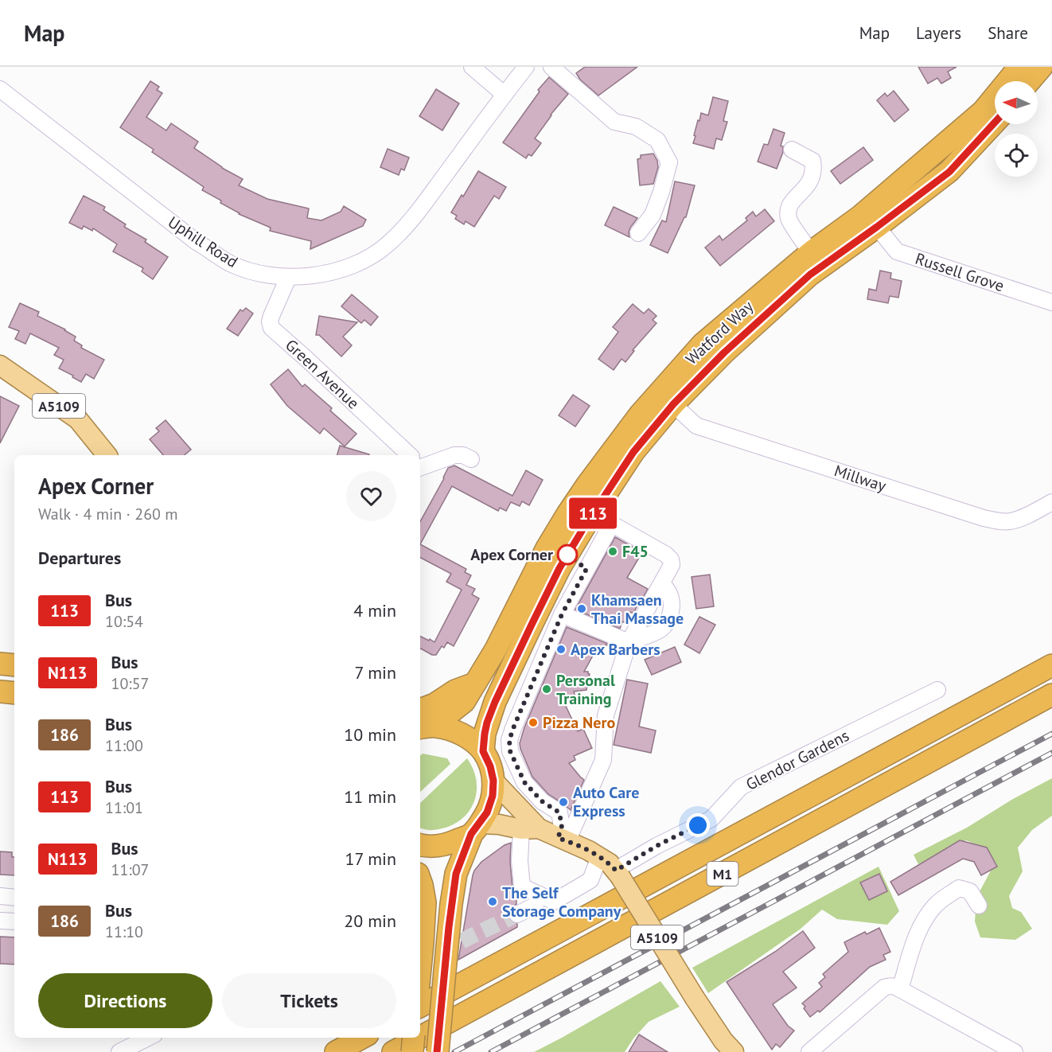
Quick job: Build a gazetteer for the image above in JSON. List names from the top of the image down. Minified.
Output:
{"streets":{"highway":["Watford Way","M1"],"main road":["A5109"],"street":["Uphill Road","Russell Grove","Green Avenue","Millway","Glendor Gardens"]},"crossings":[["Uphill Road","Green Avenue"],["Russell Grove","Watford Way"],["Watford Way","Millway"],["A5109","Glendor Gardens"]],"places":["F45","Apex Corner","Khamsaen Thai Massage","Apex Barbers","Personal Training","Pizza Nero","Auto Care Express","The Self Storage Company"],"lines":["bus line 113"],"north":"left","page":{"header":"Map","nav":["Map","Layers","Share"],"on_map":"113","heading":[["Apex Corner","Walk · 4 min · 260 m"],"Departures"],"list":[{"mark":"113","name":"Bus","note":"10:54","value":"4 min"},{"mark":"N113","name":"Bus","note":"10:57","value":"7 min"},{"mark":"186","name":"Bus","note":"11:00","value":"10 min"},{"mark":"113","name":"Bus","note":"11:01","value":"11 min"},{"mark":"N113","name":"Bus","note":"11:07","value":"17 min"},{"mark":"186","name":"Bus","note":"11:10","value":"20 min"}],"buttons":["Directions","Tickets"]}}
